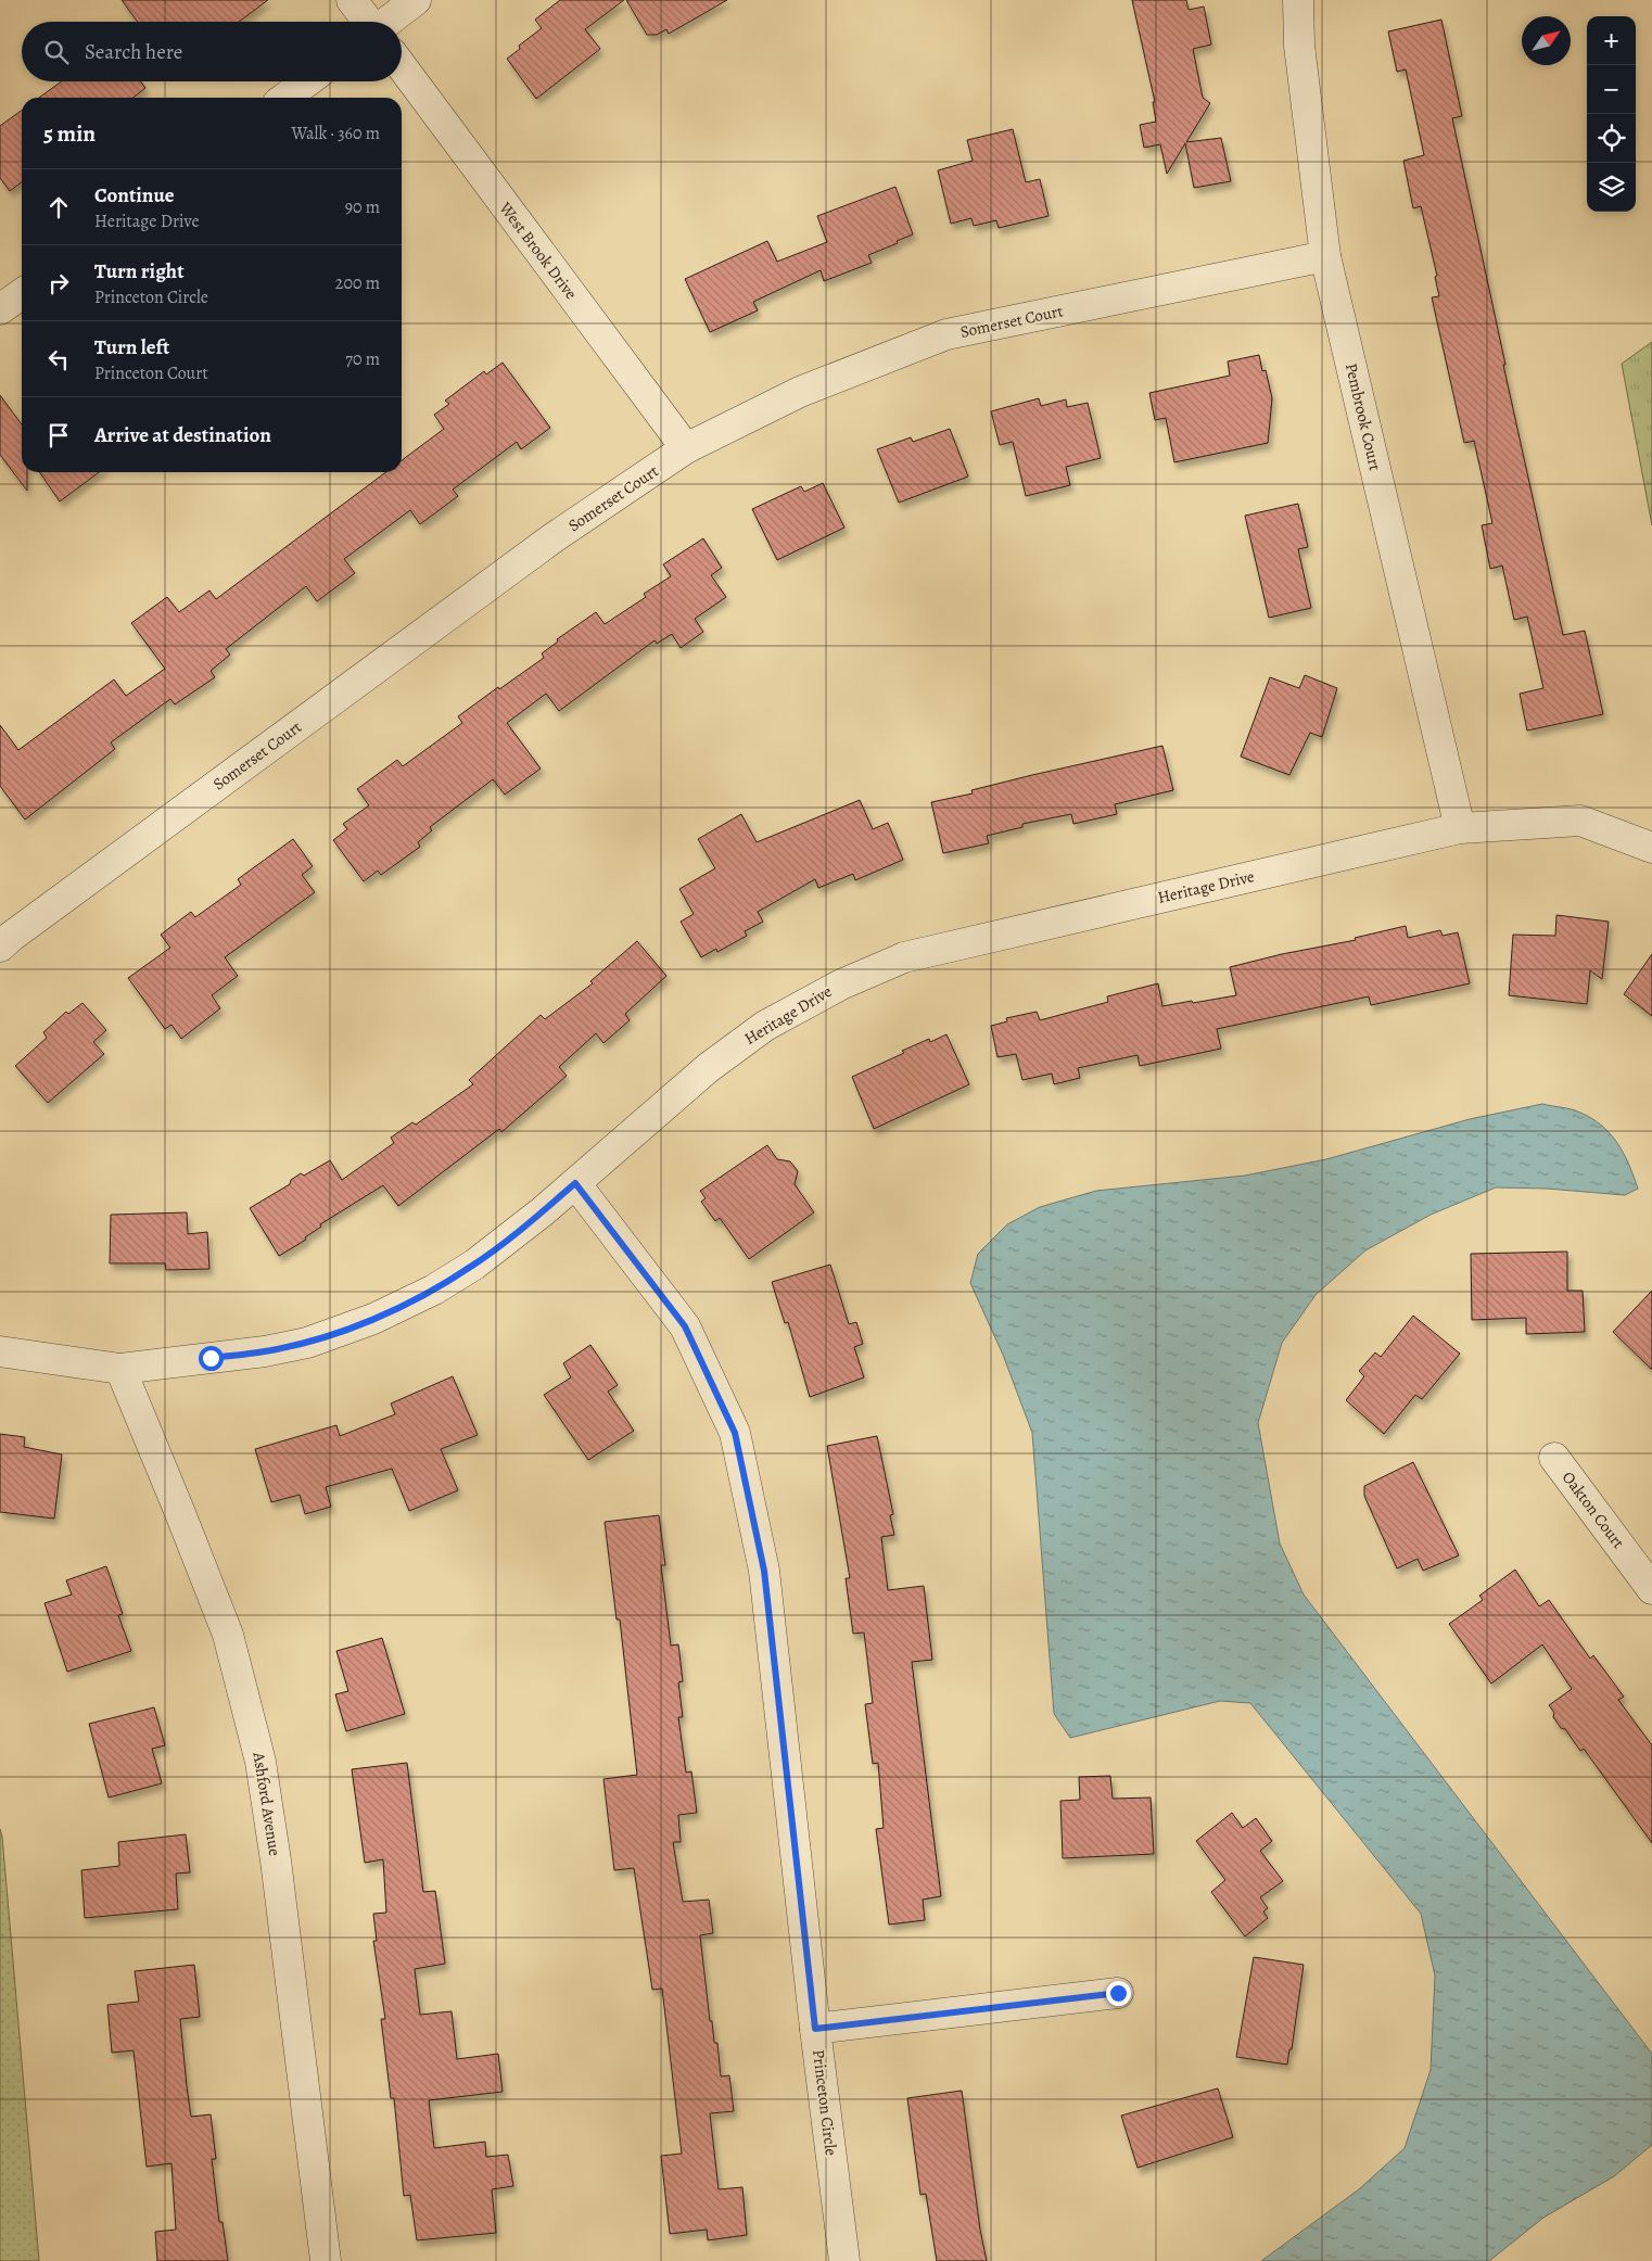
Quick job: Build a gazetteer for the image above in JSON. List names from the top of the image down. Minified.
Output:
{"streets":{"street":["West Brook Drive","Somerset Court","Pembrook Court","Heritage Drive","Oakton Court","Ashford Avenue","Princeton Circle"]},"crossings":[["West Brook Drive","Somerset Court"],["Somerset Court","Pembrook Court"],["Pembrook Court","Heritage Drive"],["Heritage Drive","Ashford Avenue"],["Heritage Drive","Princeton Circle"]],"north":"top right","page":{"map_buttons":["+","−"],"search":"Search here","heading":["5 min","Walk · 360 m"],"list":[["Continue","Heritage Drive","90 m"],["Turn right","Princeton Circle","200 m"],["Turn left","Princeton Court","70 m"],"Arrive at destination"]}}
